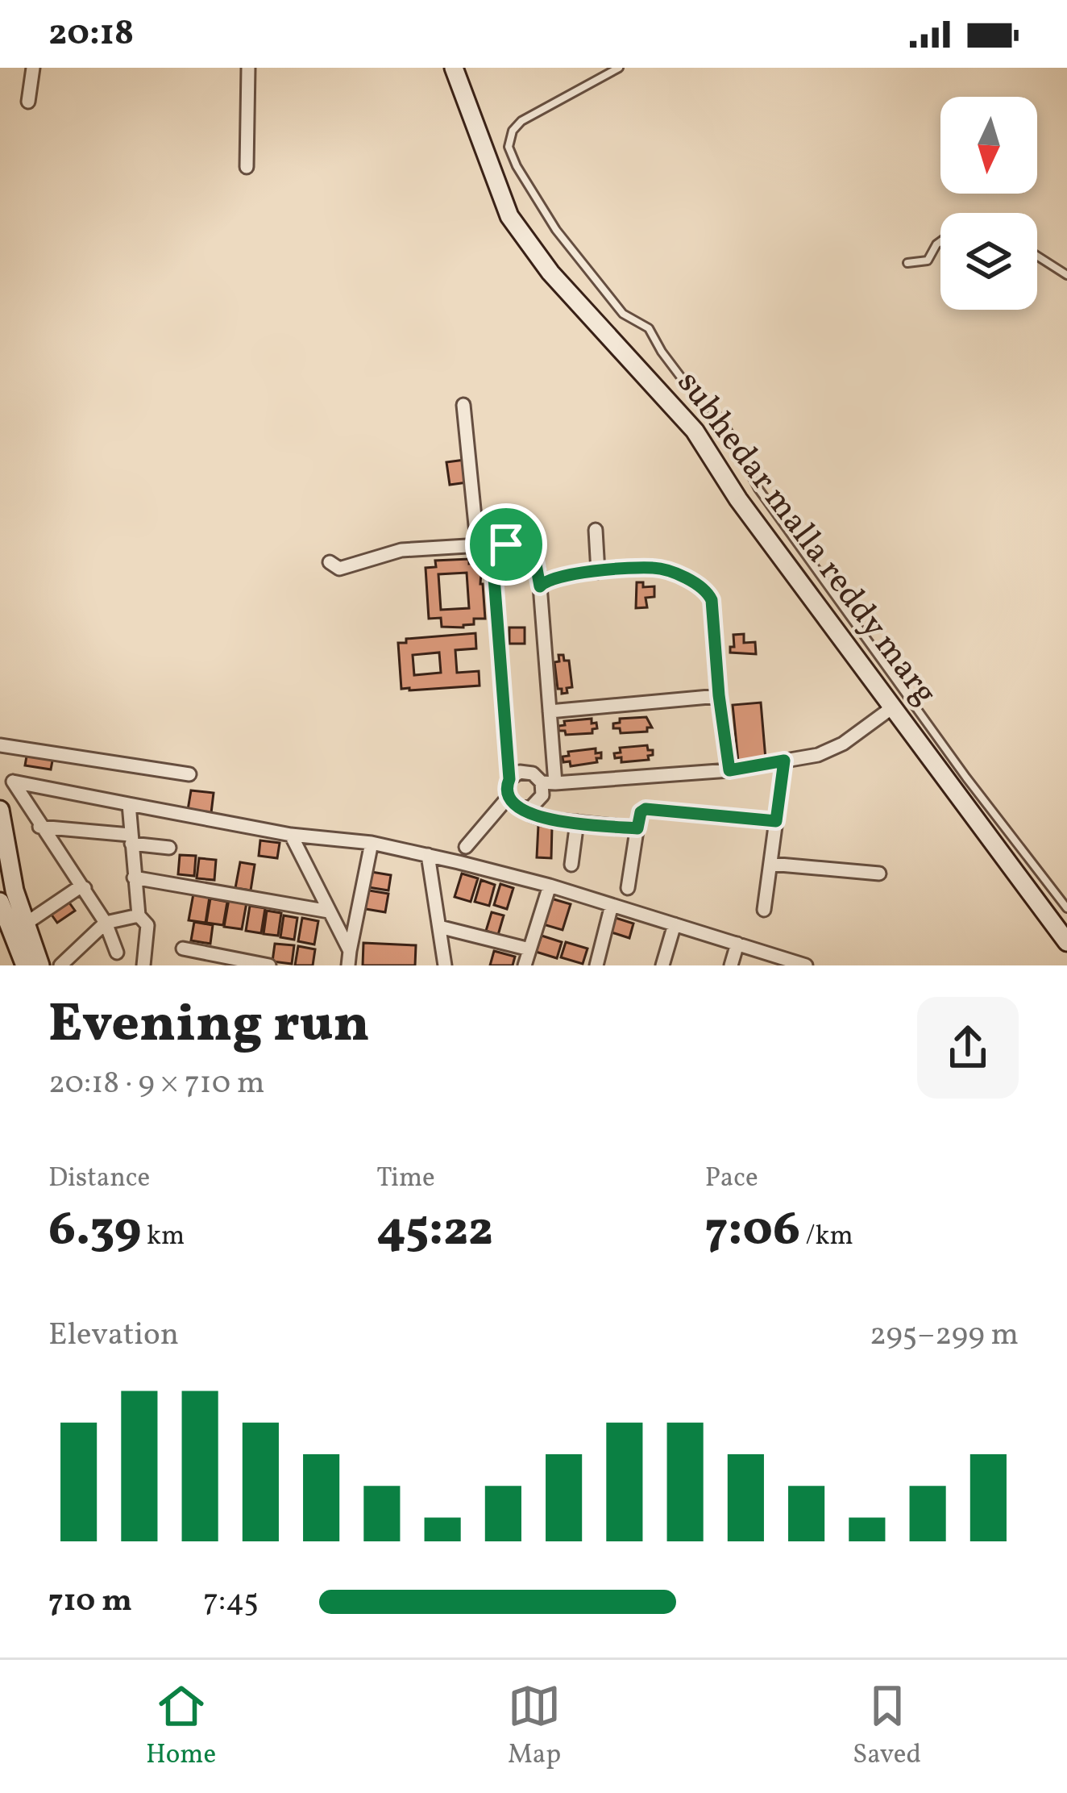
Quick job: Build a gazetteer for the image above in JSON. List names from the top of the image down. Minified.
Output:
{"streets":{"main road":["subhedar malla reddy marg"]},"north":"bottom","page":{"status":"20:18","heading":["Evening run","20:18 · 9 × 710 m"],"stats":[["Distance","6.39 km"],["Time","45:22"],["Pace","7:06 /km"]],"chart":["Elevation","295–299 m"],"list":[{"name":"710 m","note":"7:45"}],"tabs":["Home","Map","Saved"]}}
